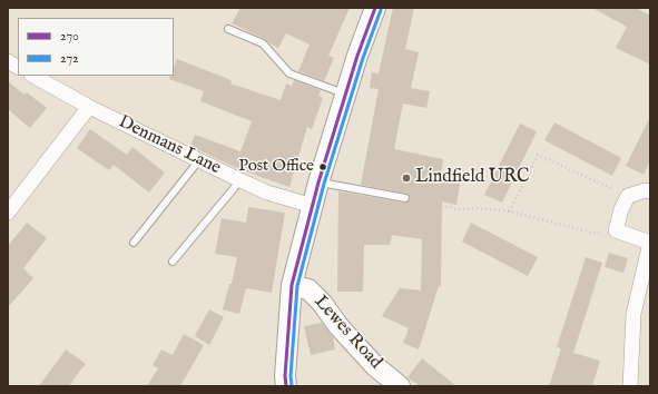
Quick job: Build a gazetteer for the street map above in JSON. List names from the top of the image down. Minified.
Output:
{"streets":{"main road":["Lewes Road"],"street":["Denmans Lane"]},"places":["Post Office","Lindfield URC"],"lines":["transit line 270","transit line 272"],"legend":["270","272"]}
